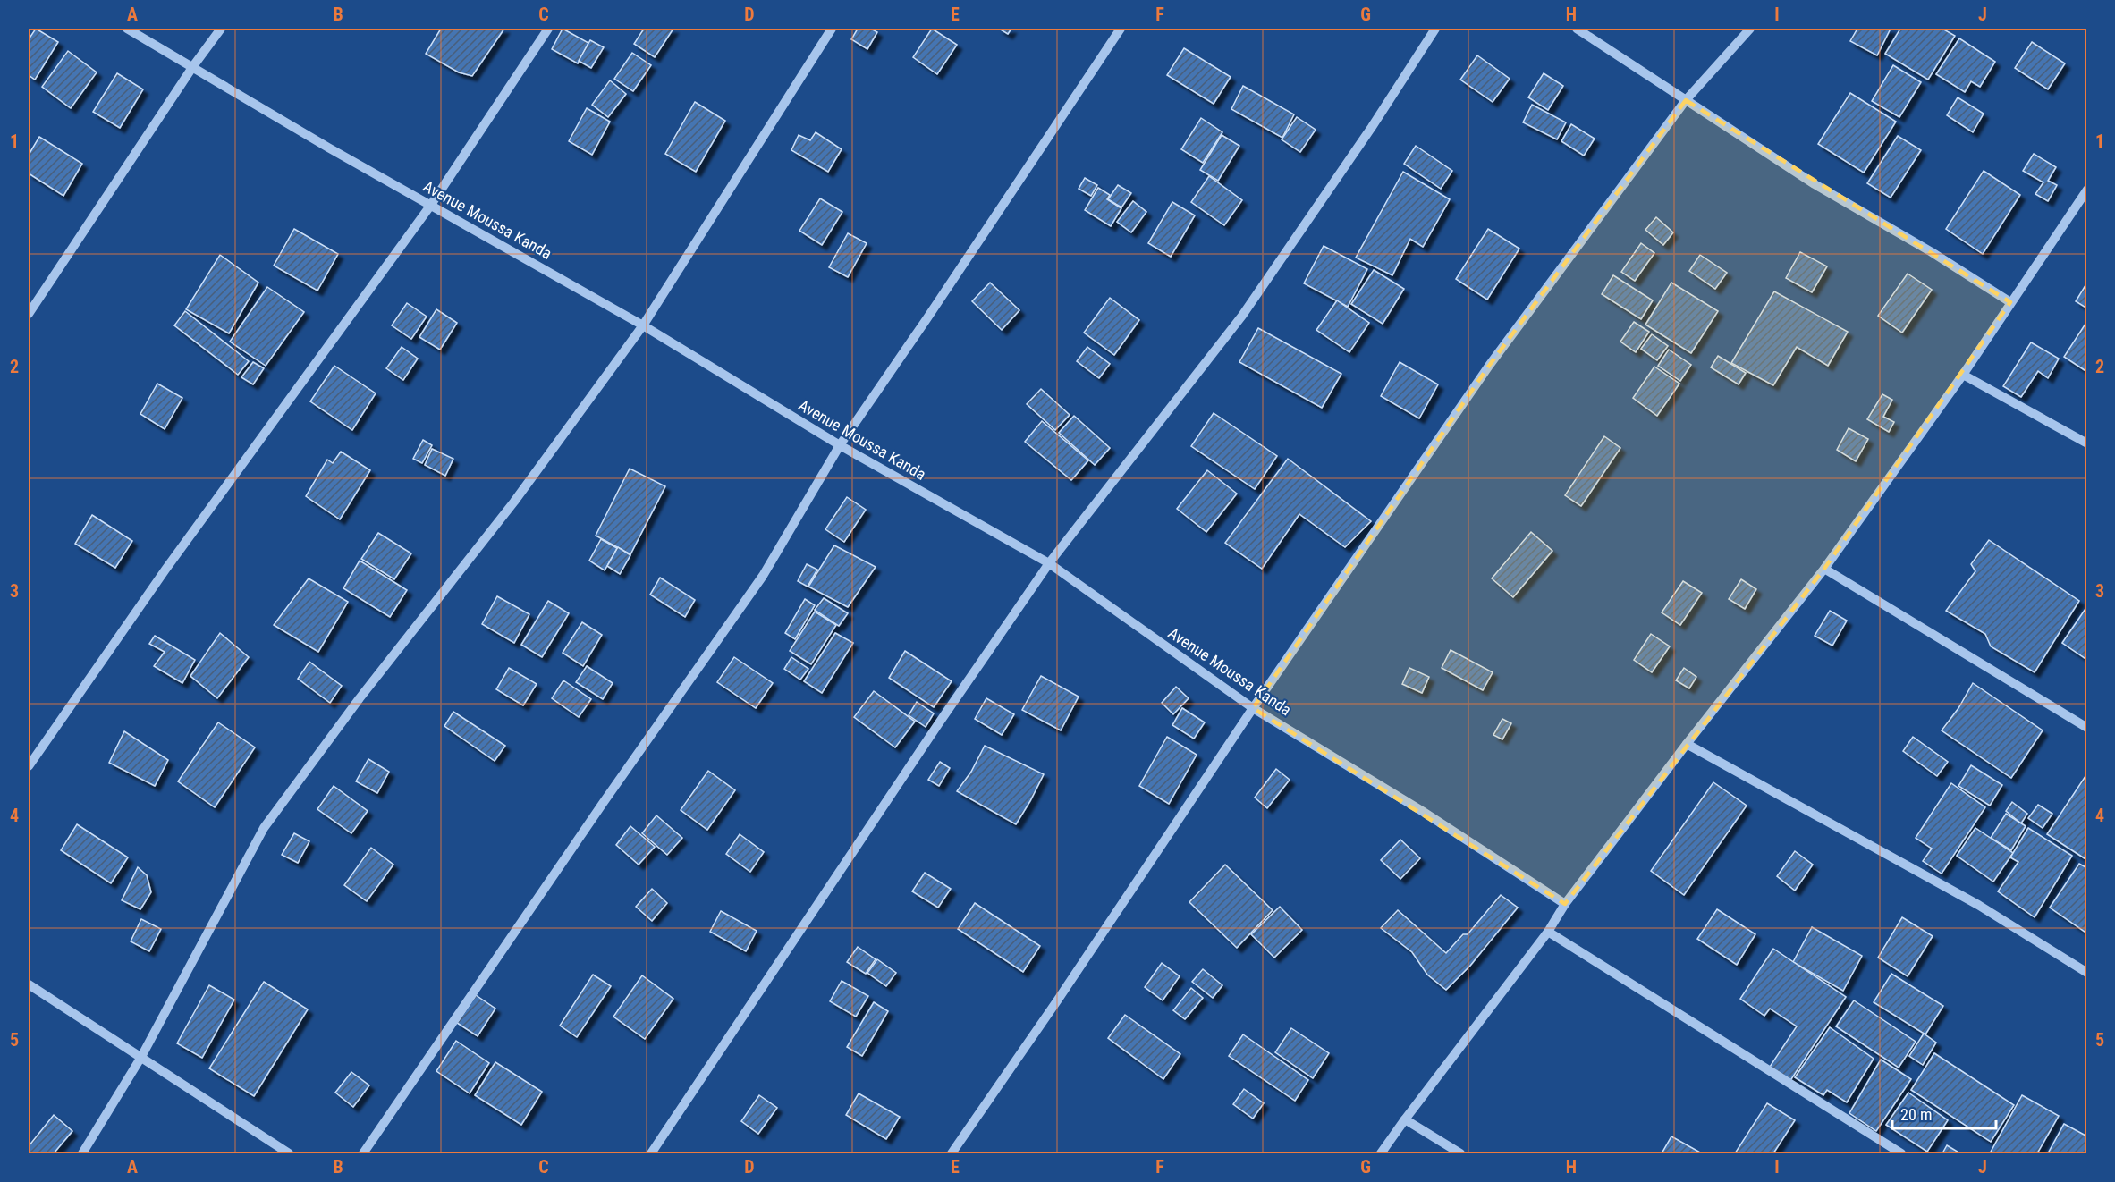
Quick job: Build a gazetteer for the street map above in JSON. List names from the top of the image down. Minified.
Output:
{"streets":{"street":["Avenue Moussa Kanda"]},"scale_bar":"20 m","grid":{"columns":["A","B","C","D","E","F","G","H","I","J"],"rows":["1","2","3","4","5"]}}
